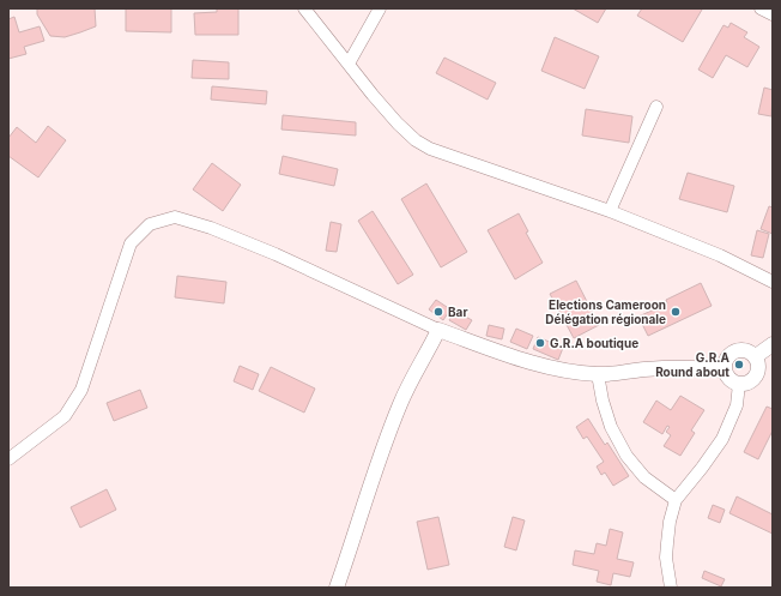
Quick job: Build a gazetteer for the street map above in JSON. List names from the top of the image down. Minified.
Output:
{"places":["Bar","Elections Cameroon Délégation régionale","G.R.A boutique","G.R.A Round about"]}
